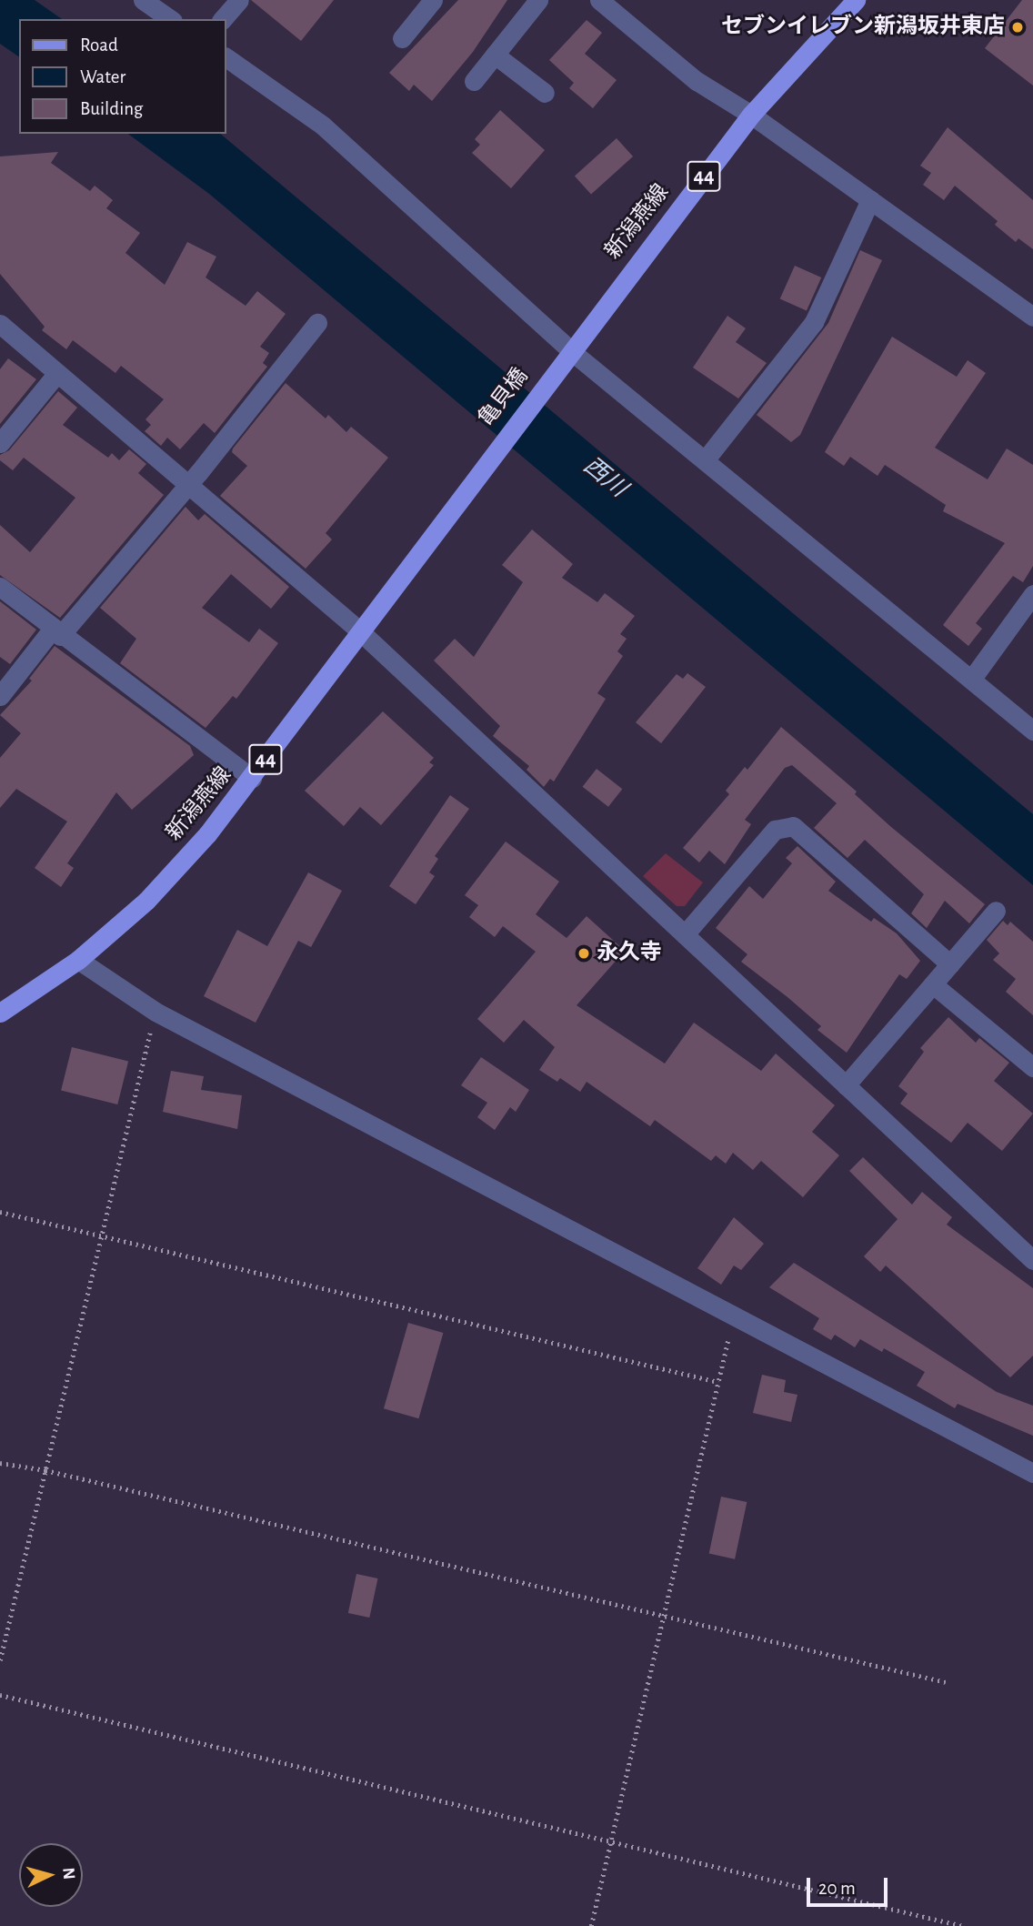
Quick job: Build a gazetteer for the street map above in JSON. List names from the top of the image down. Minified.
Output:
{"streets":{"main road":["44","新潟燕線","亀貝橋"]},"crossings":[["新潟燕線","亀貝橋"]],"water":["西川"],"places":["セブンイレブン新潟坂井東店","永久寺"],"legend":["Road","Water","Building"],"scale_bar":"20 m","north":"right"}
